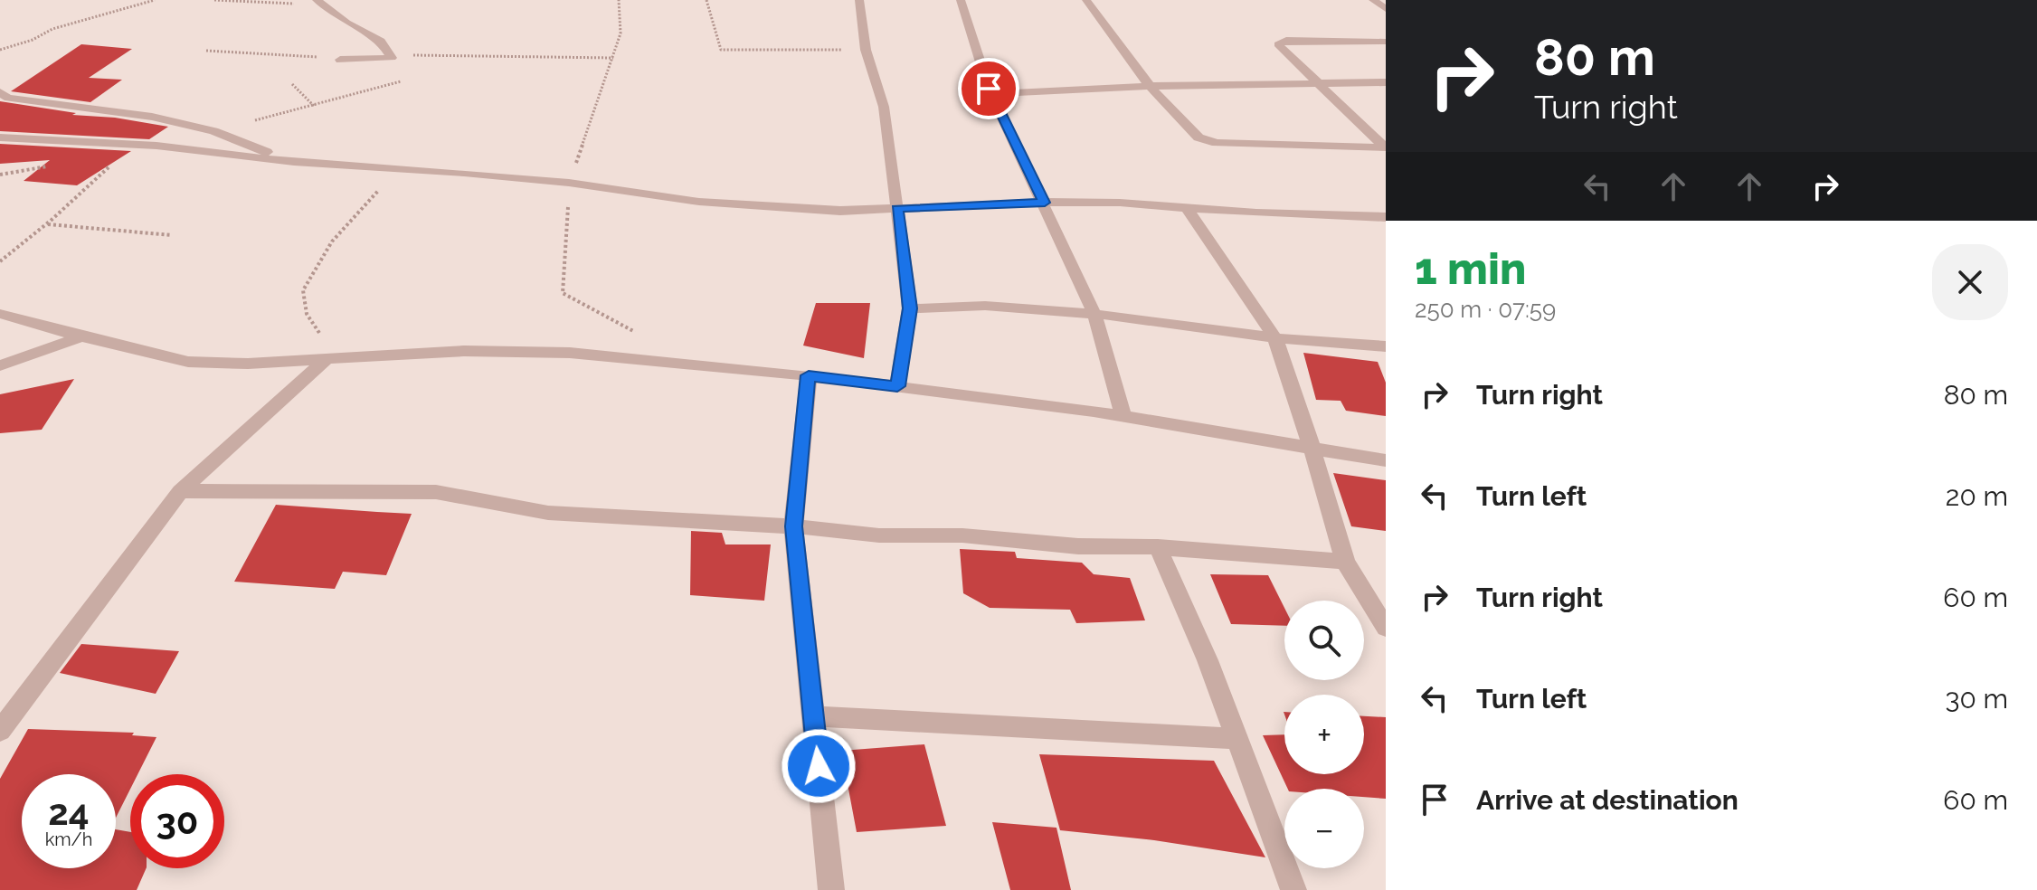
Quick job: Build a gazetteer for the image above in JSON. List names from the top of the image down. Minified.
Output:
{"page":{"turn":["80 m","Turn right"],"heading":["1 min","250 m · 07:59"],"list":[{"name":"Turn right","value":"80 m"},{"name":"Turn left","value":"20 m"},{"name":"Turn right","value":"60 m"},{"name":"Turn left","value":"30 m"},{"name":"Arrive at destination","value":"60 m"}],"map_buttons":["+","−"],"speed":"24 km/h","limit":"30"}}
